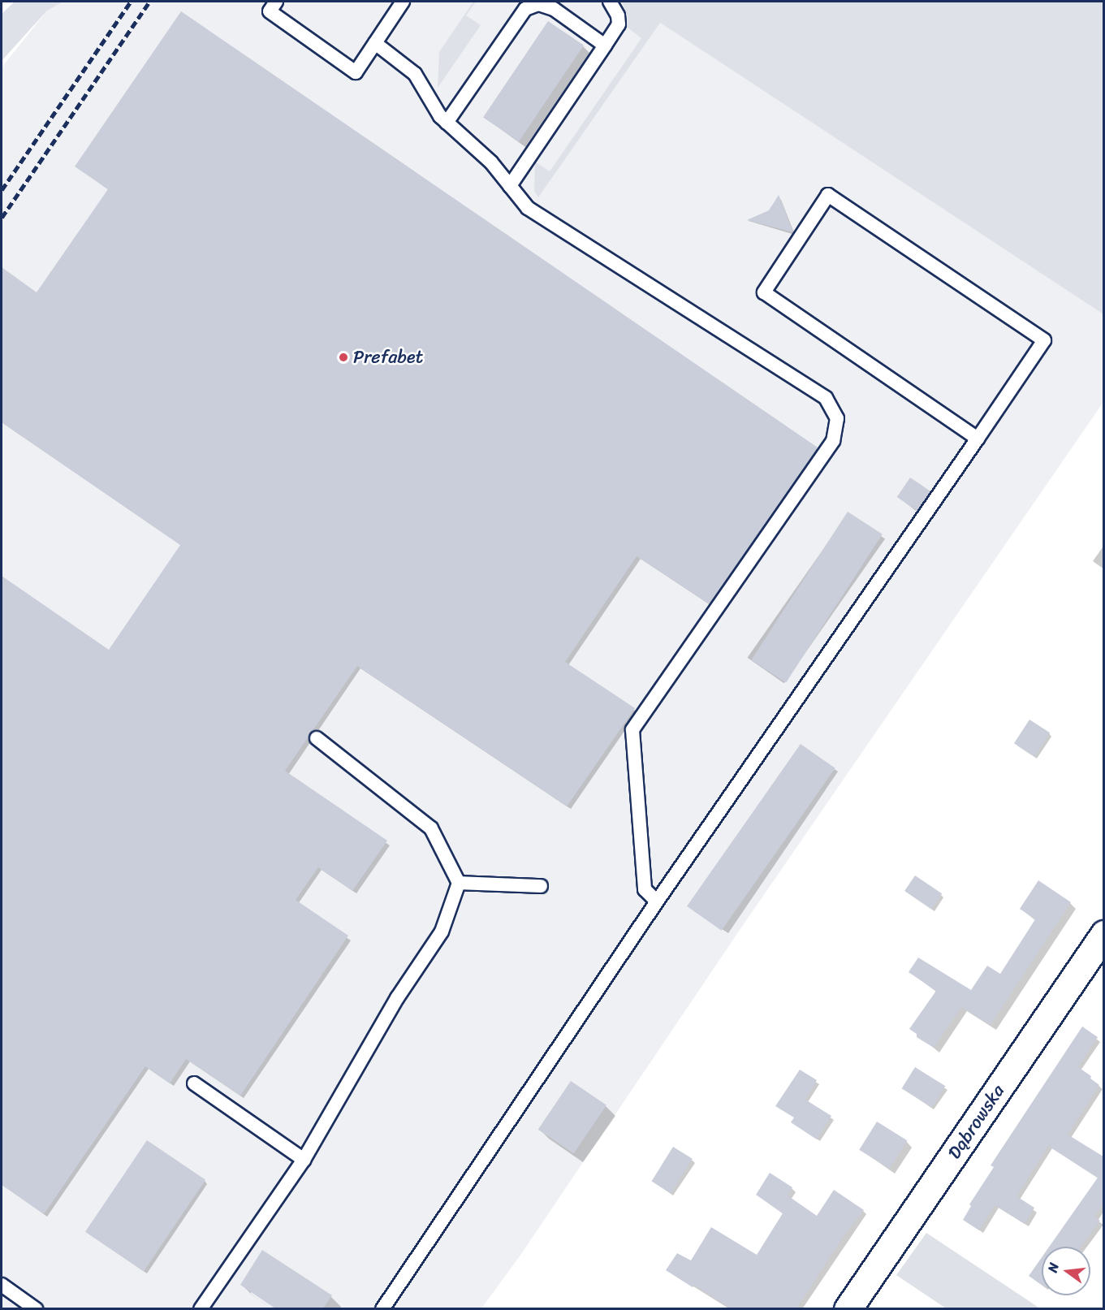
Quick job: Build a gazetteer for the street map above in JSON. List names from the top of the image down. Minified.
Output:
{"streets":{"street":["Dąbrowska"]},"places":["Prefabet"],"north":"left"}
